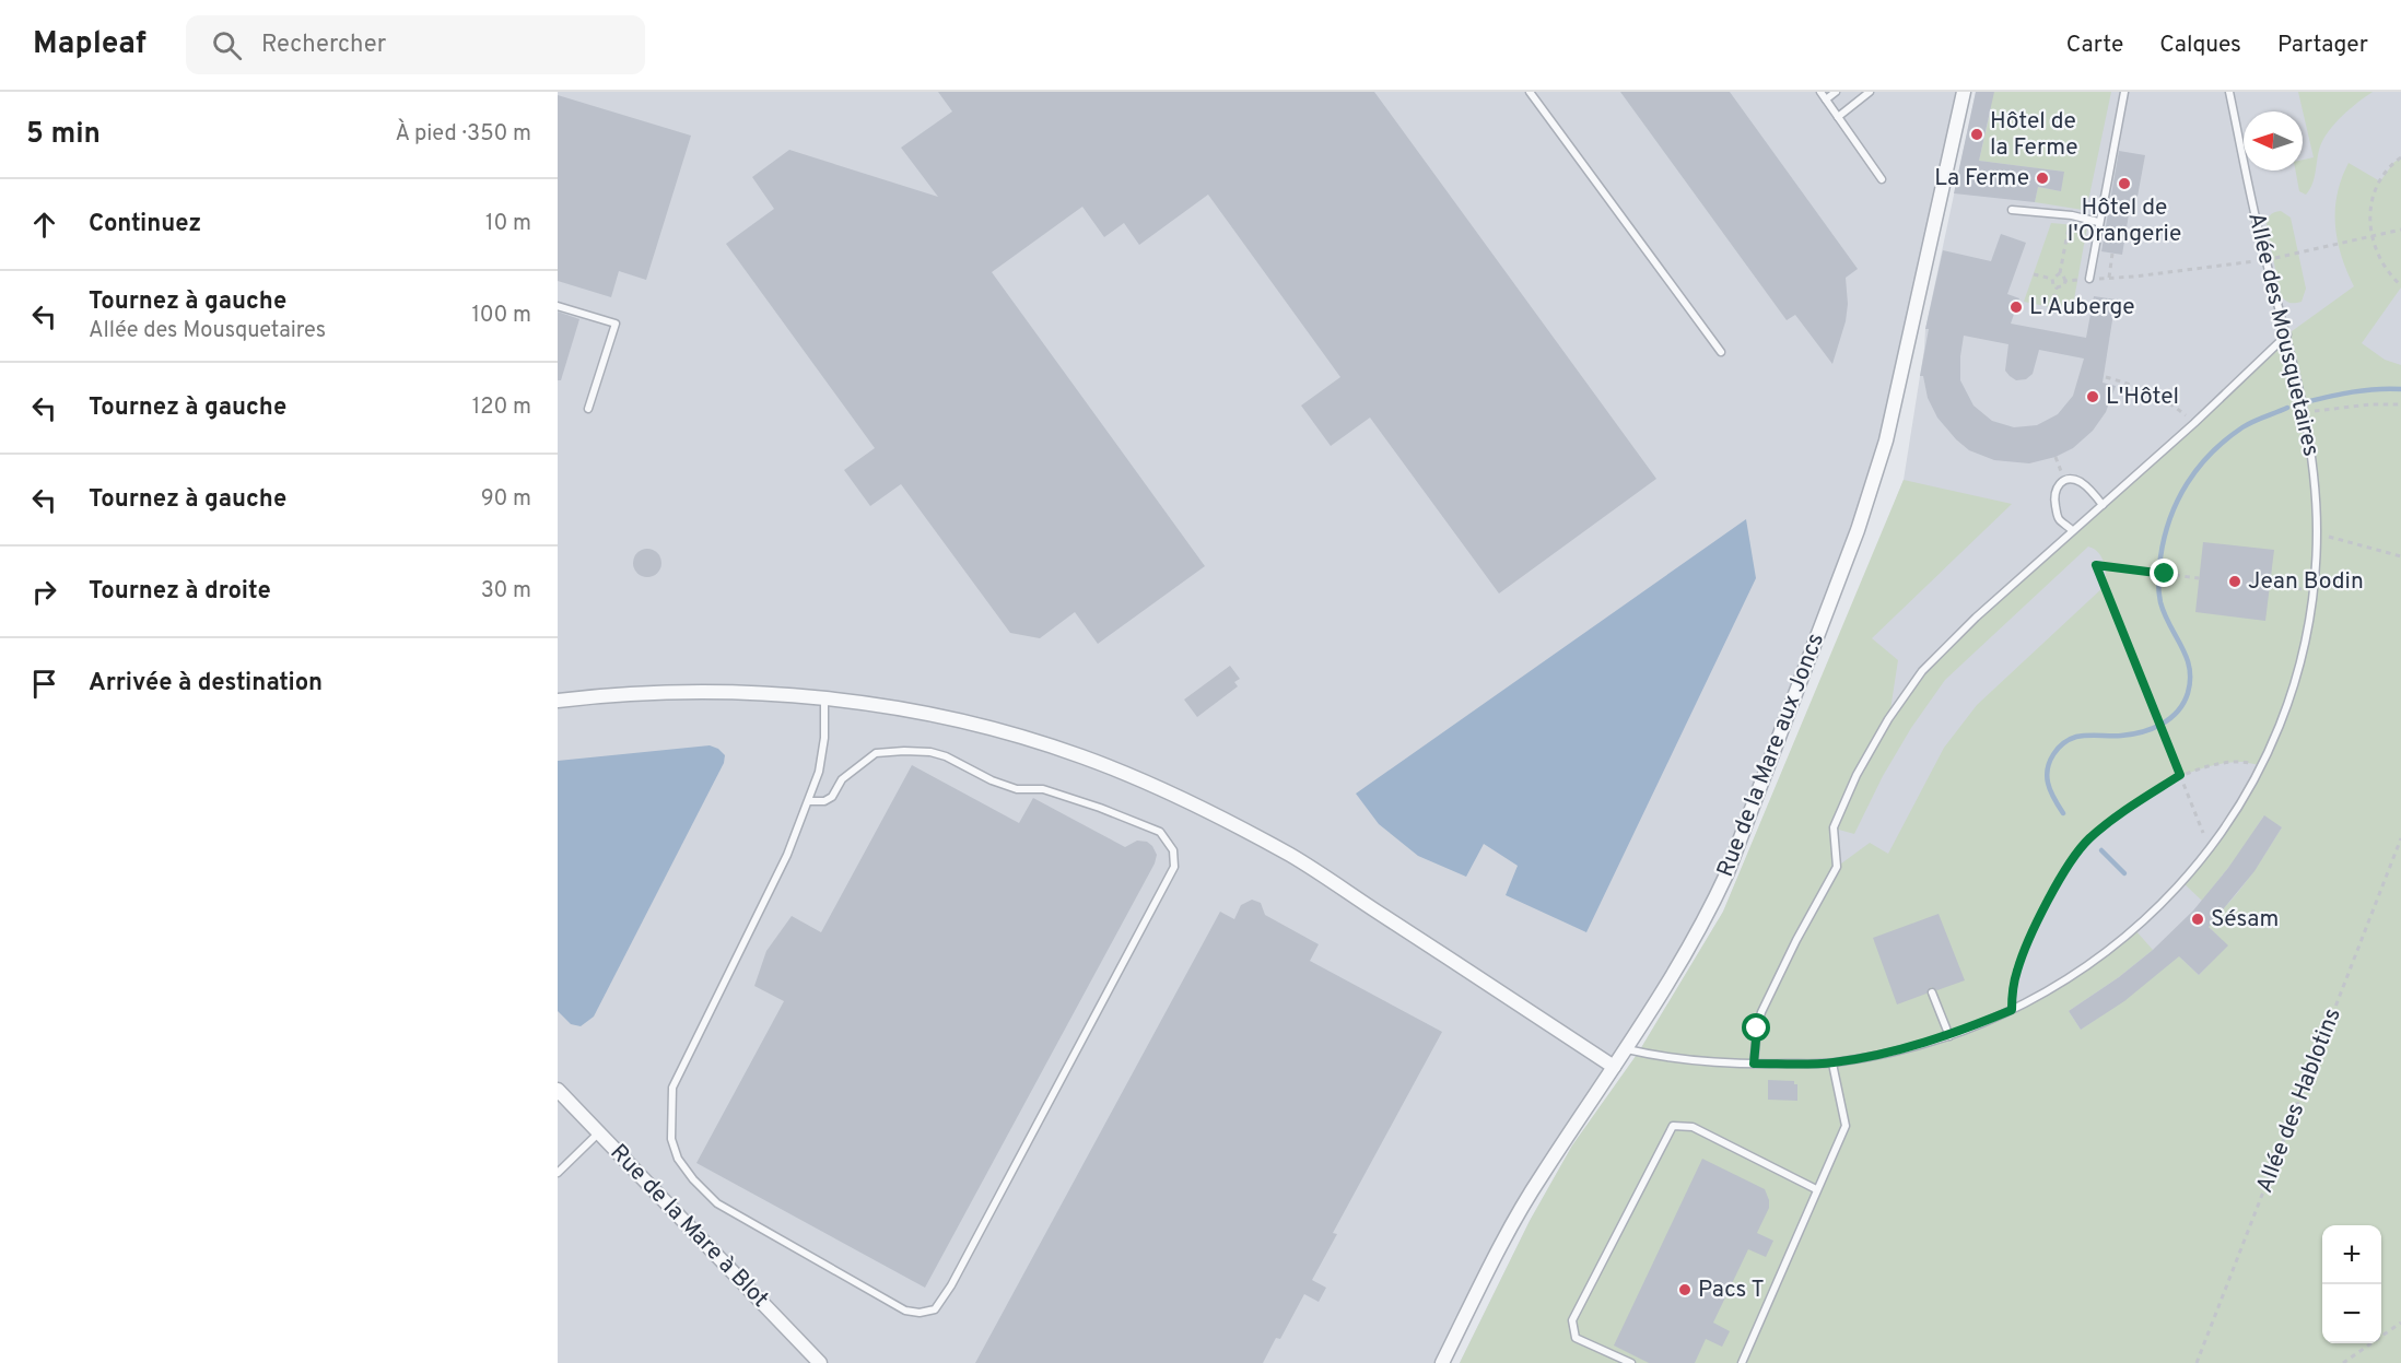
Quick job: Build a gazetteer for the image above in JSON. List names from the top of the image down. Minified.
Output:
{"streets":{"street":["Rue de la Mare aux Joncs","Rue de la Mare à Blot"],"lane":["Allée des Mousquetaires"],"path":["Allée des Hablotins"]},"crossings":[["Allée des Mousquetaires","Rue de la Mare aux Joncs"]],"places":["Hôtel de la Ferme","La Ferme","Hôtel de l'Orangerie","L'Auberge","L'Hôtel","Jean Bodin","Sésam","Pacs T"],"north":"left","page":{"header":"Mapleaf","search":"Rechercher","nav":["Carte","Calques","Partager"],"heading":["5 min","À pied · 350 m"],"list":[["Continuez","10 m"],["Tournez à gauche","Allée des Mousquetaires","100 m"],["Tournez à gauche","120 m"],["Tournez à gauche","90 m"],["Tournez à droite","30 m"],"Arrivée à destination"],"map_buttons":["+","−"]}}
